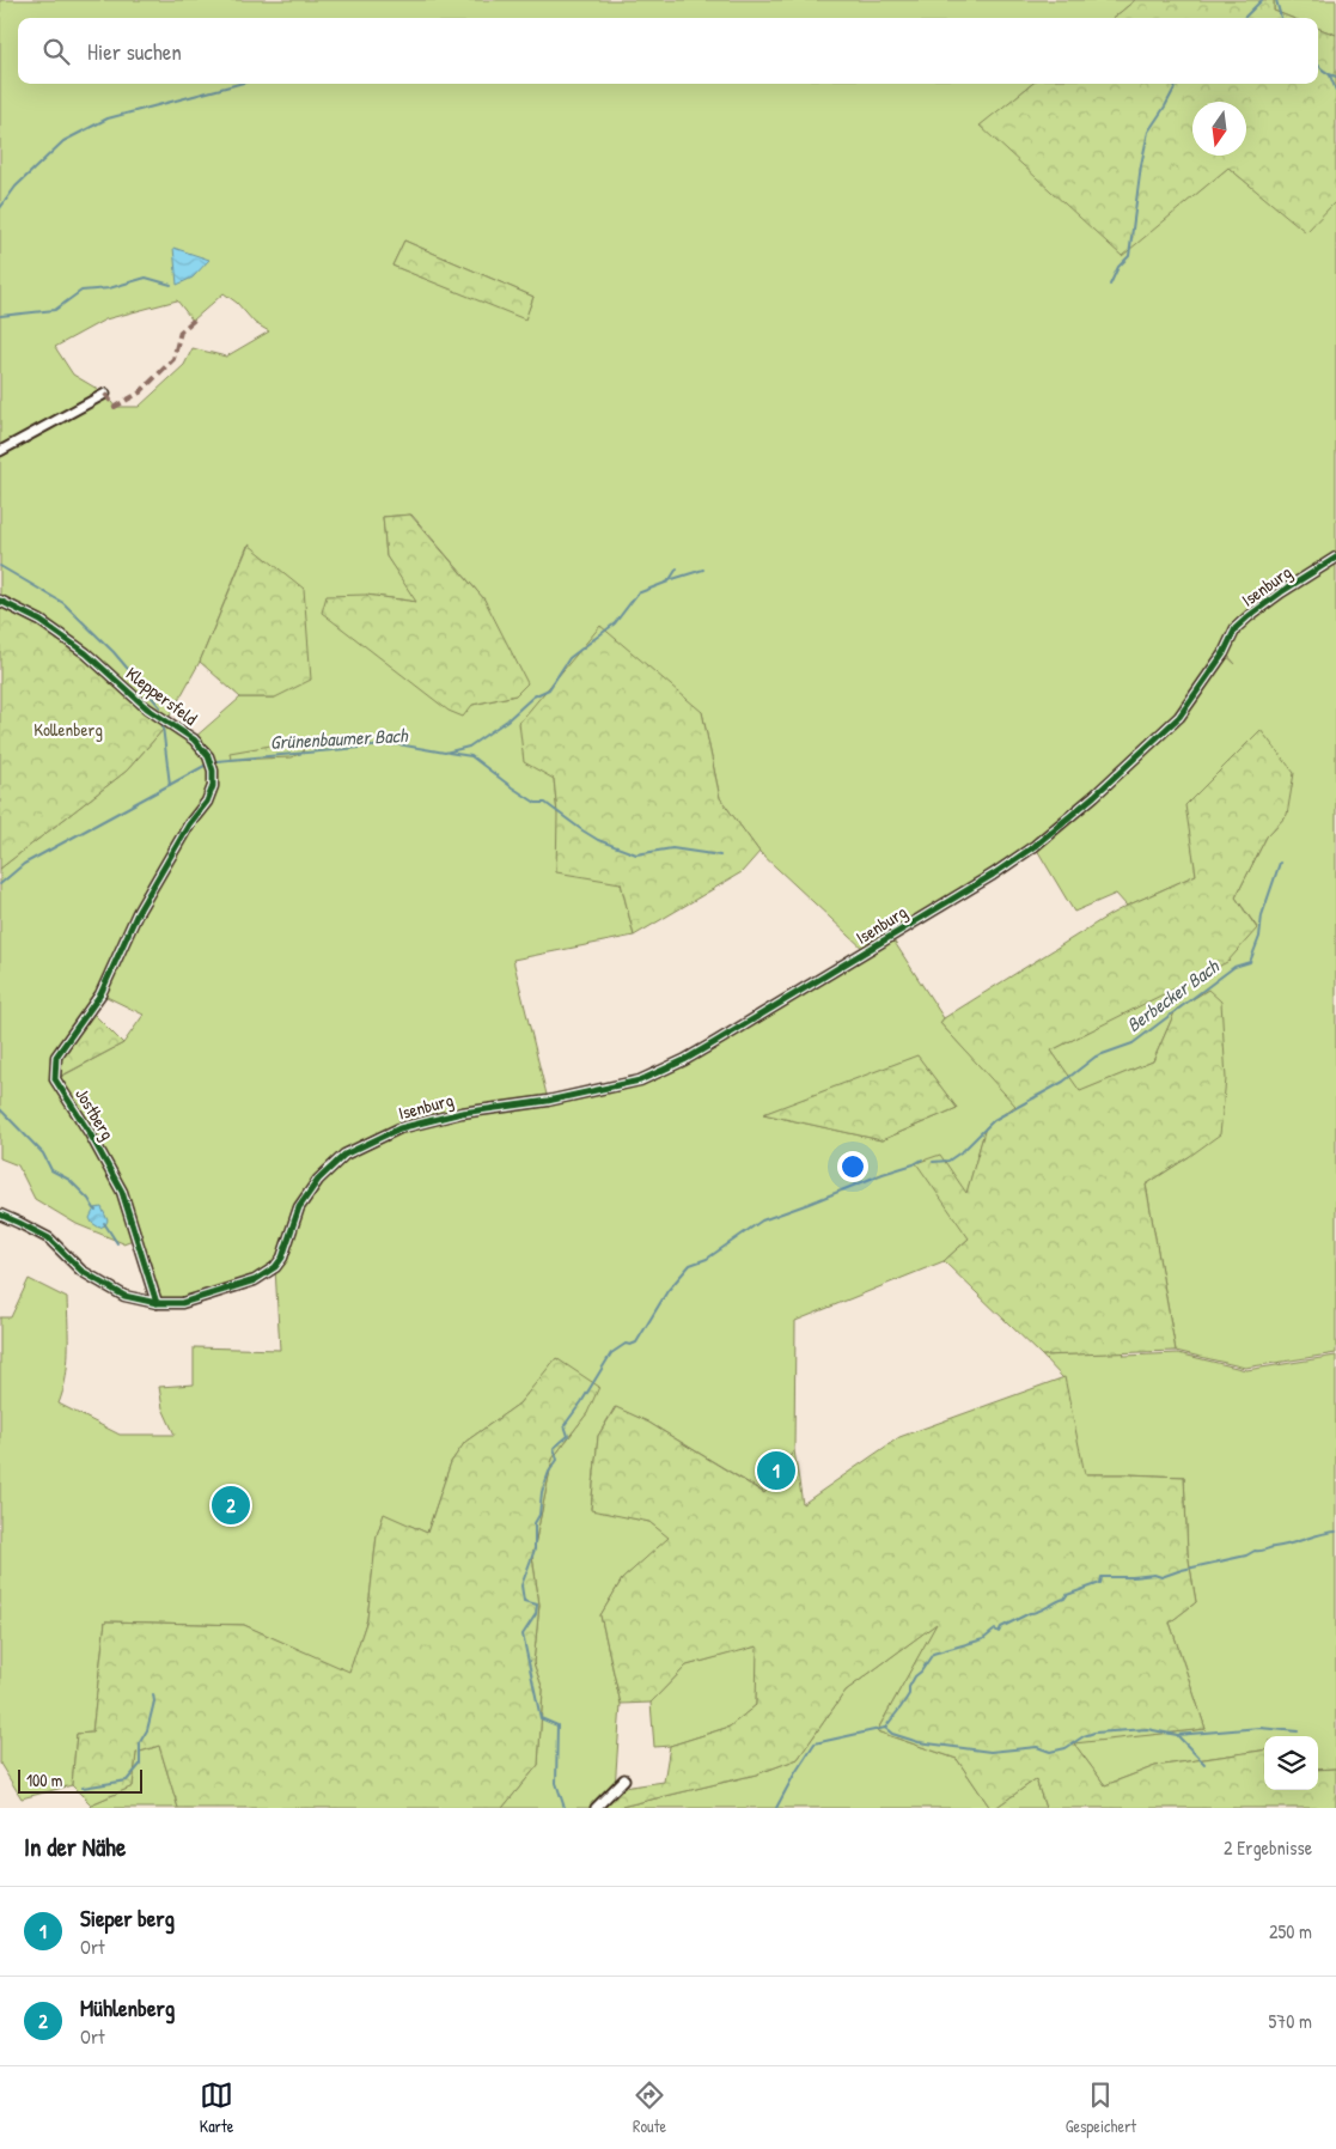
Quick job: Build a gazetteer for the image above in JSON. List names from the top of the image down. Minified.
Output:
{"streets":{"street":["Isenburg","Kleppersfeld","Jostberg"]},"crossings":[["Isenburg","Jostberg"],["Kleppersfeld","Jostberg"]],"water":["Grünenbaumer Bach","Berbecker Bach"],"parks":["Kollenberg"],"scale_bar":"100 m","north":"bottom","page":{"search":"Hier suchen","pins":["1","2"],"scale":"100 m","heading":["In der Nähe","2 Ergebnisse"],"list":[{"mark":"1","name":"Sieper berg","note":"Ort","value":"250 m"},{"mark":"2","name":"Mühlenberg","note":"Ort","value":"570 m"}],"nav":["Karte","Route","Gespeichert"]}}
